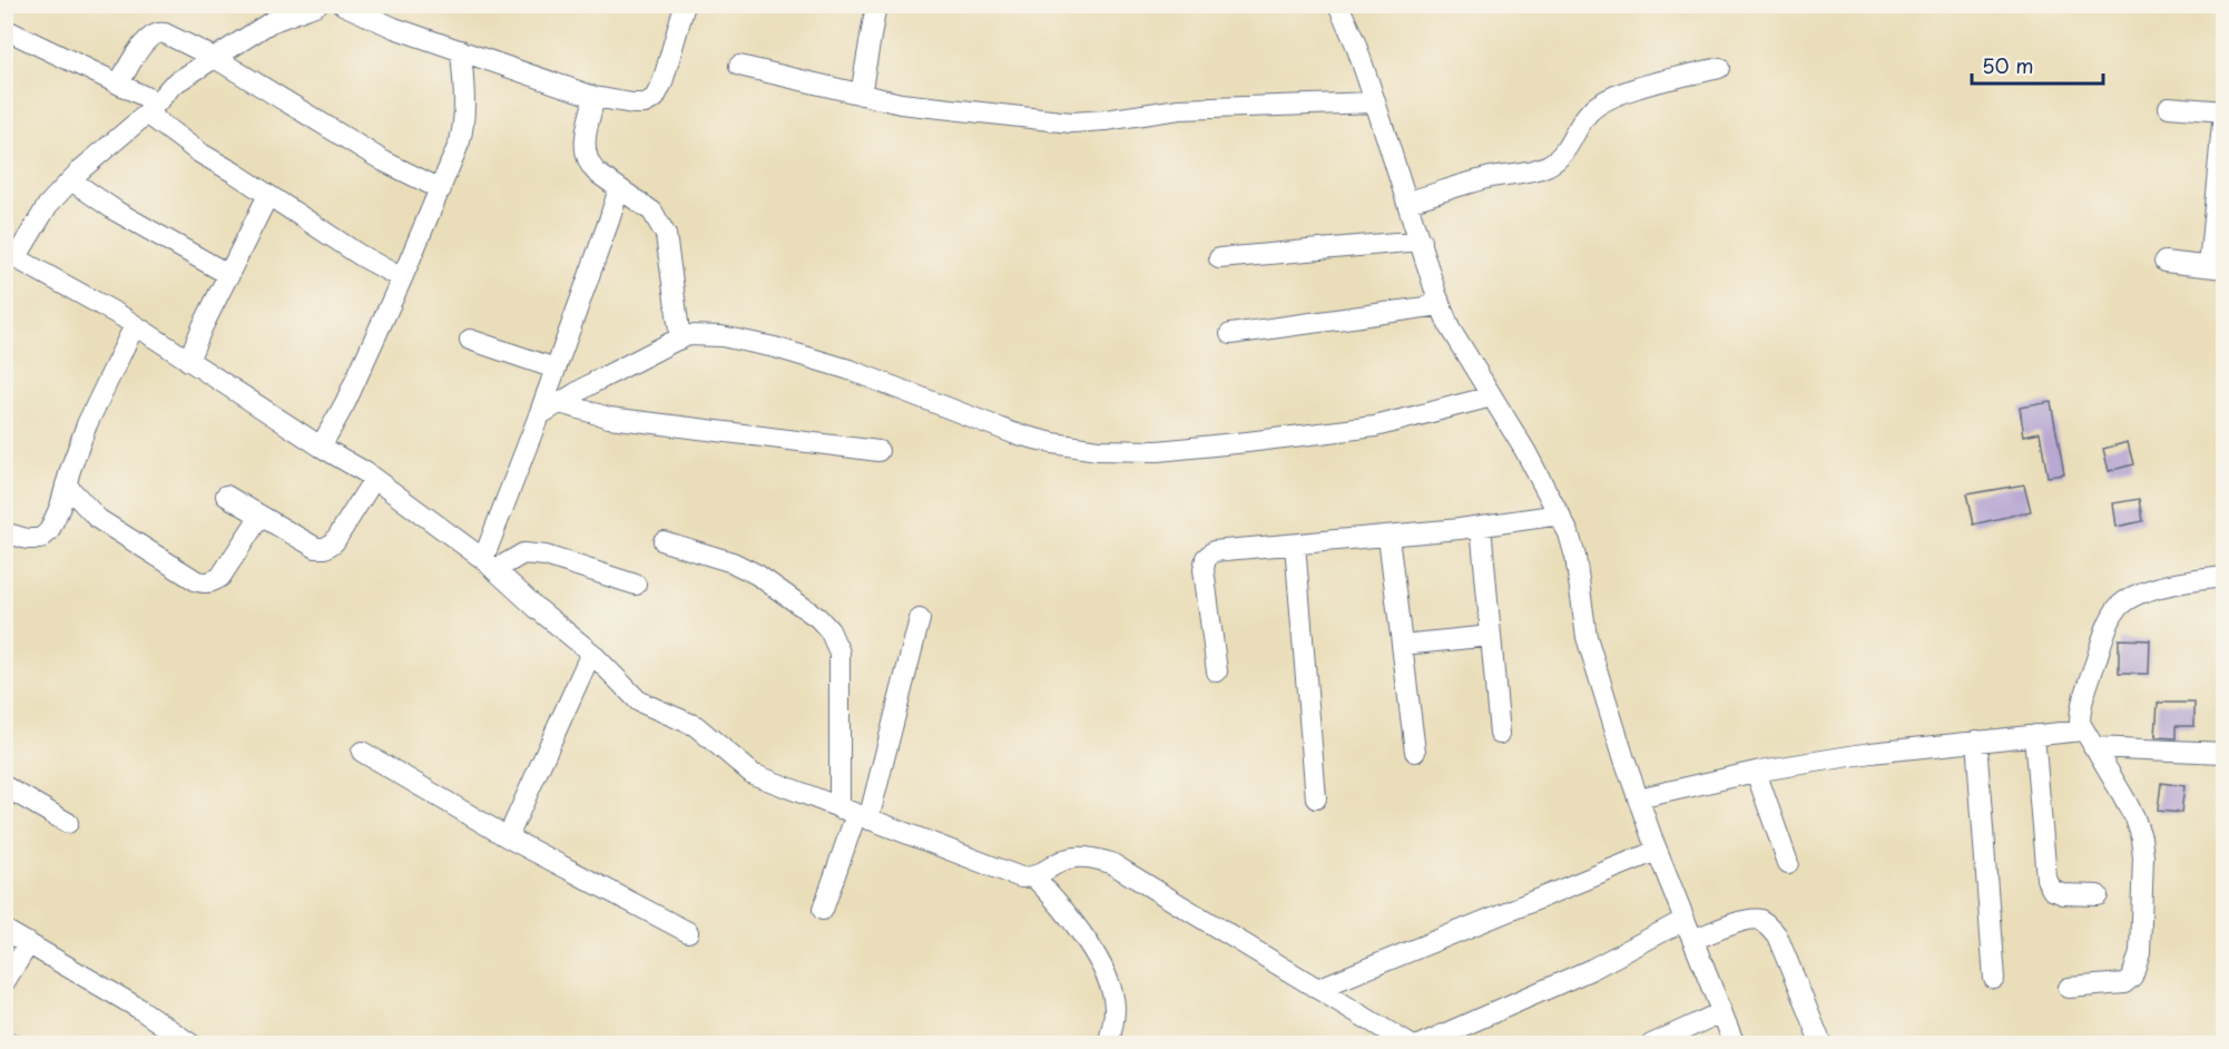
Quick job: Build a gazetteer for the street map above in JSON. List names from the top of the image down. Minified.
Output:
{"scale_bar":"50 m"}
